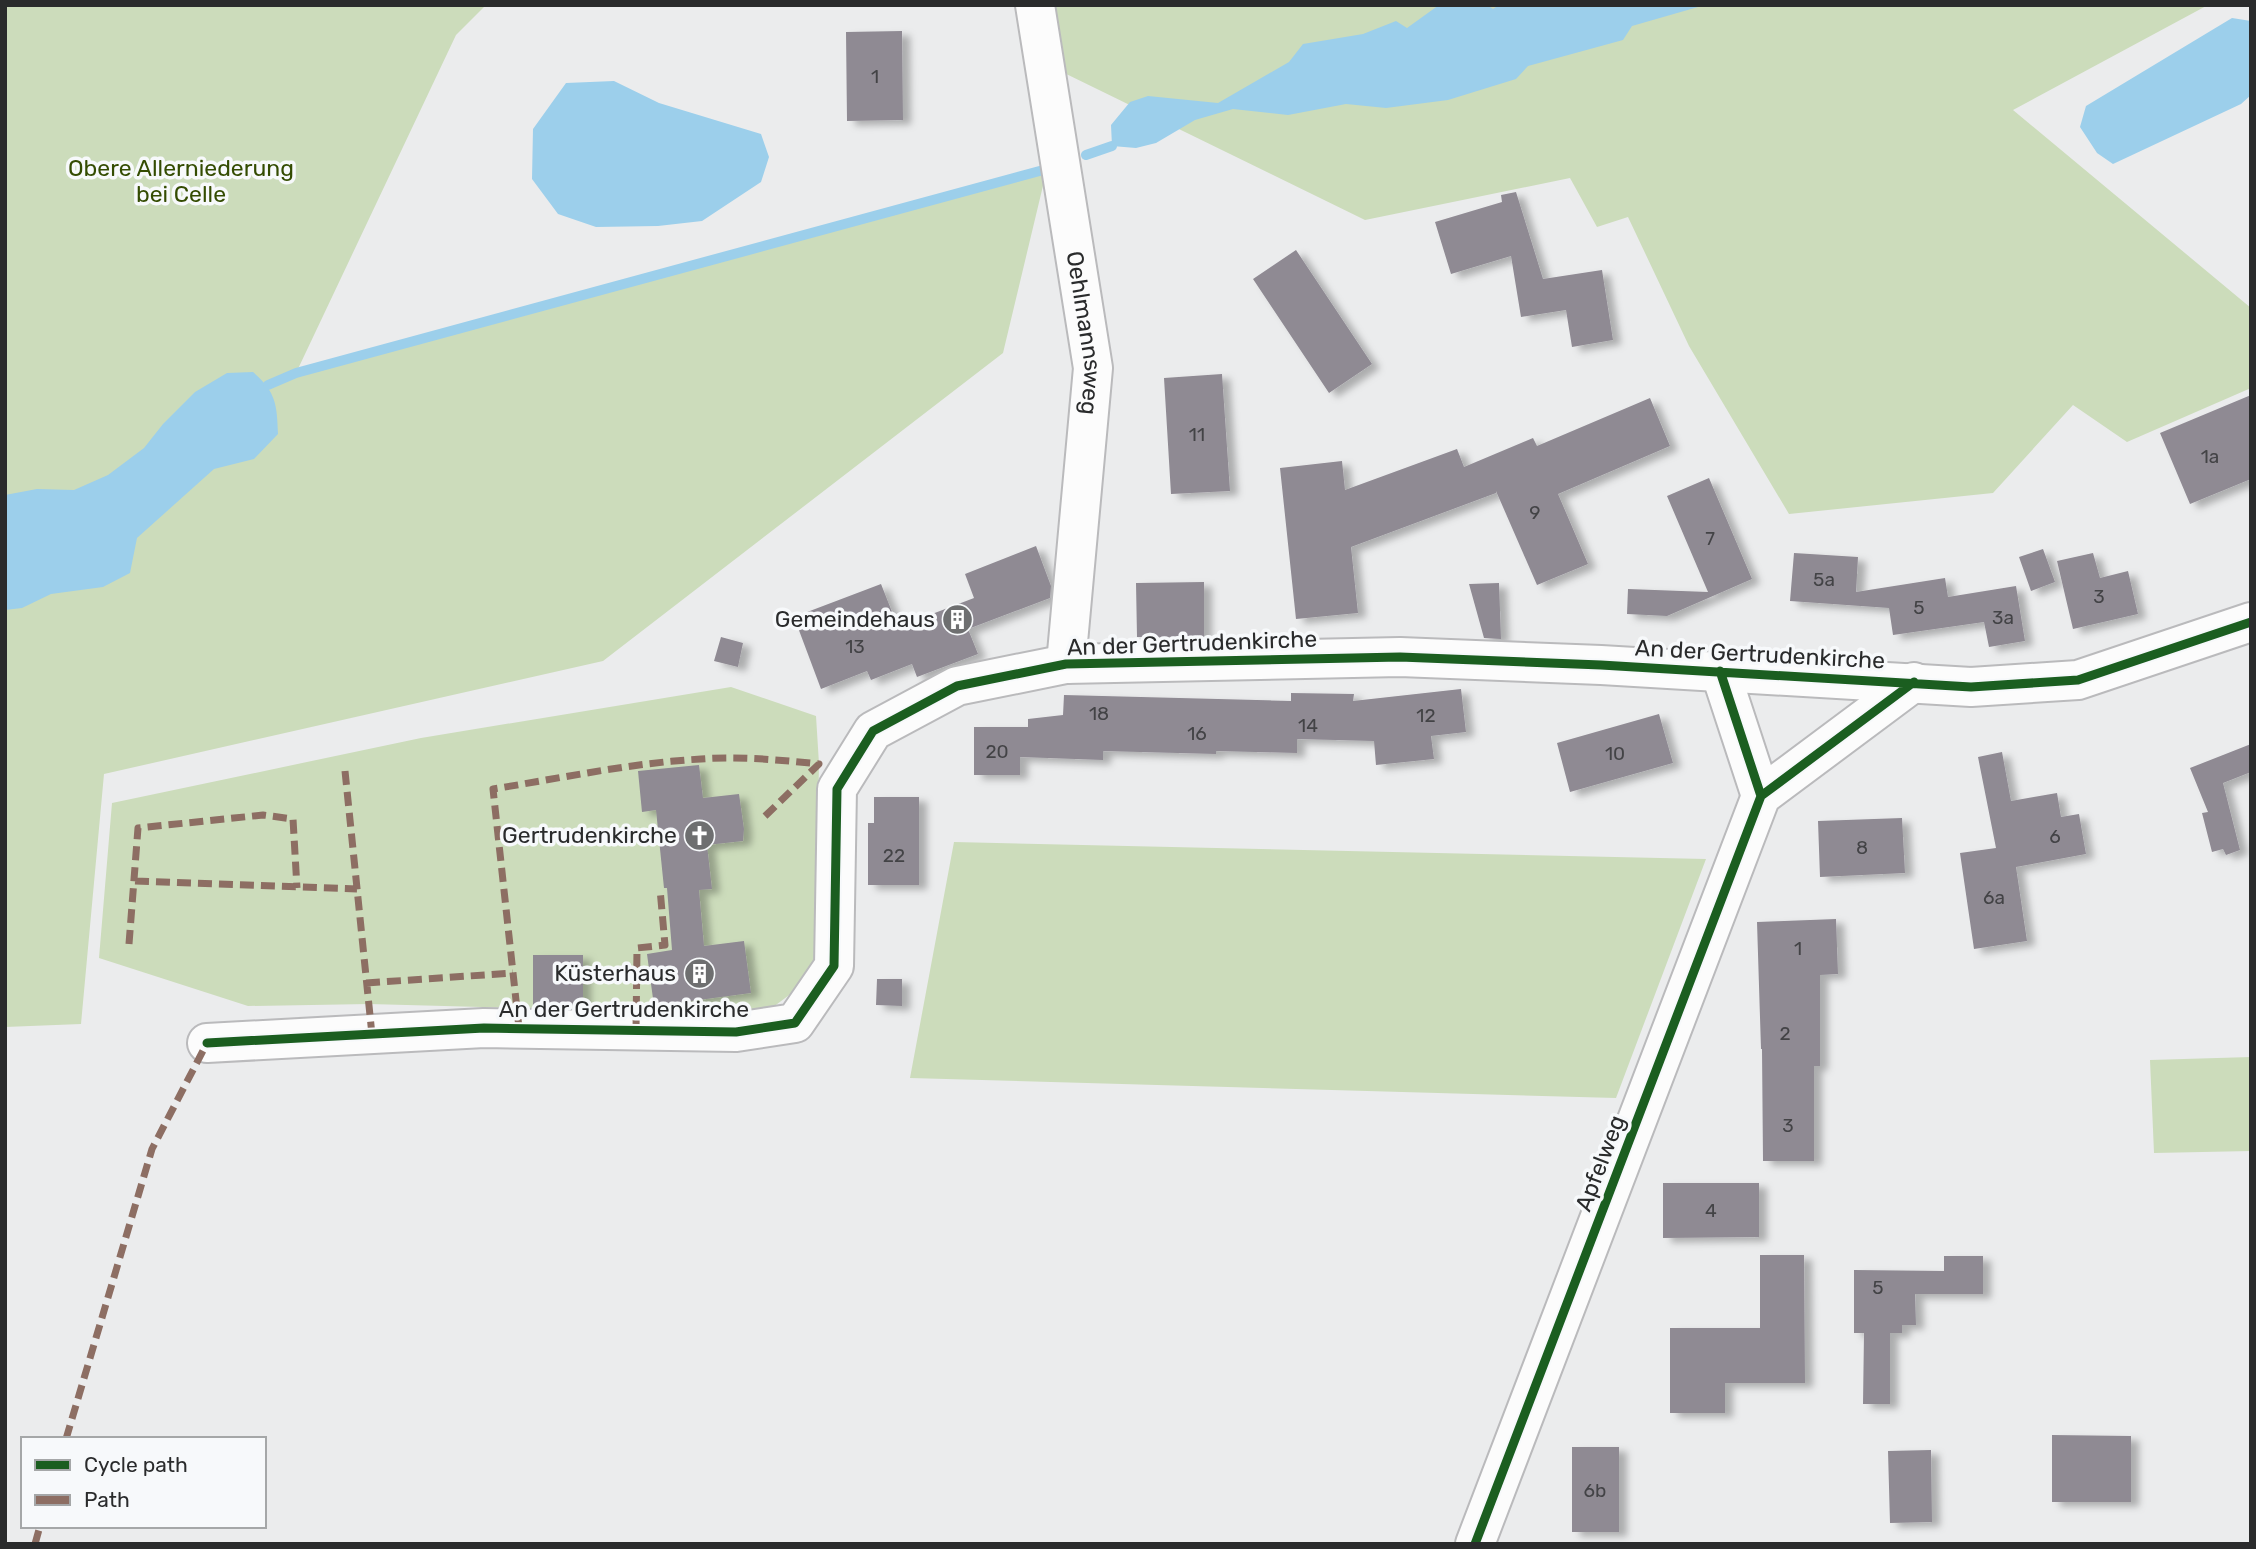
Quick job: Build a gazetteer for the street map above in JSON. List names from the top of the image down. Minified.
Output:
{"streets":{"street":["Oehlmannsweg","An der Gertrudenkirche","Apfelweg"]},"crossings":[["Oehlmannsweg","An der Gertrudenkirche"]],"parks":["Obere Allerniederung bei Celle"],"places":{"building":["Gemeindehaus","Küsterhaus"],"church":["Gertrudenkirche"]},"house_numbers":["1","11","1a","9","7","5a","3","5","3a","13","18","12","14","16","20","10","6","8","22","6a","1","2","3","4","5","6b"],"legend":["Cycle path","Path"]}
